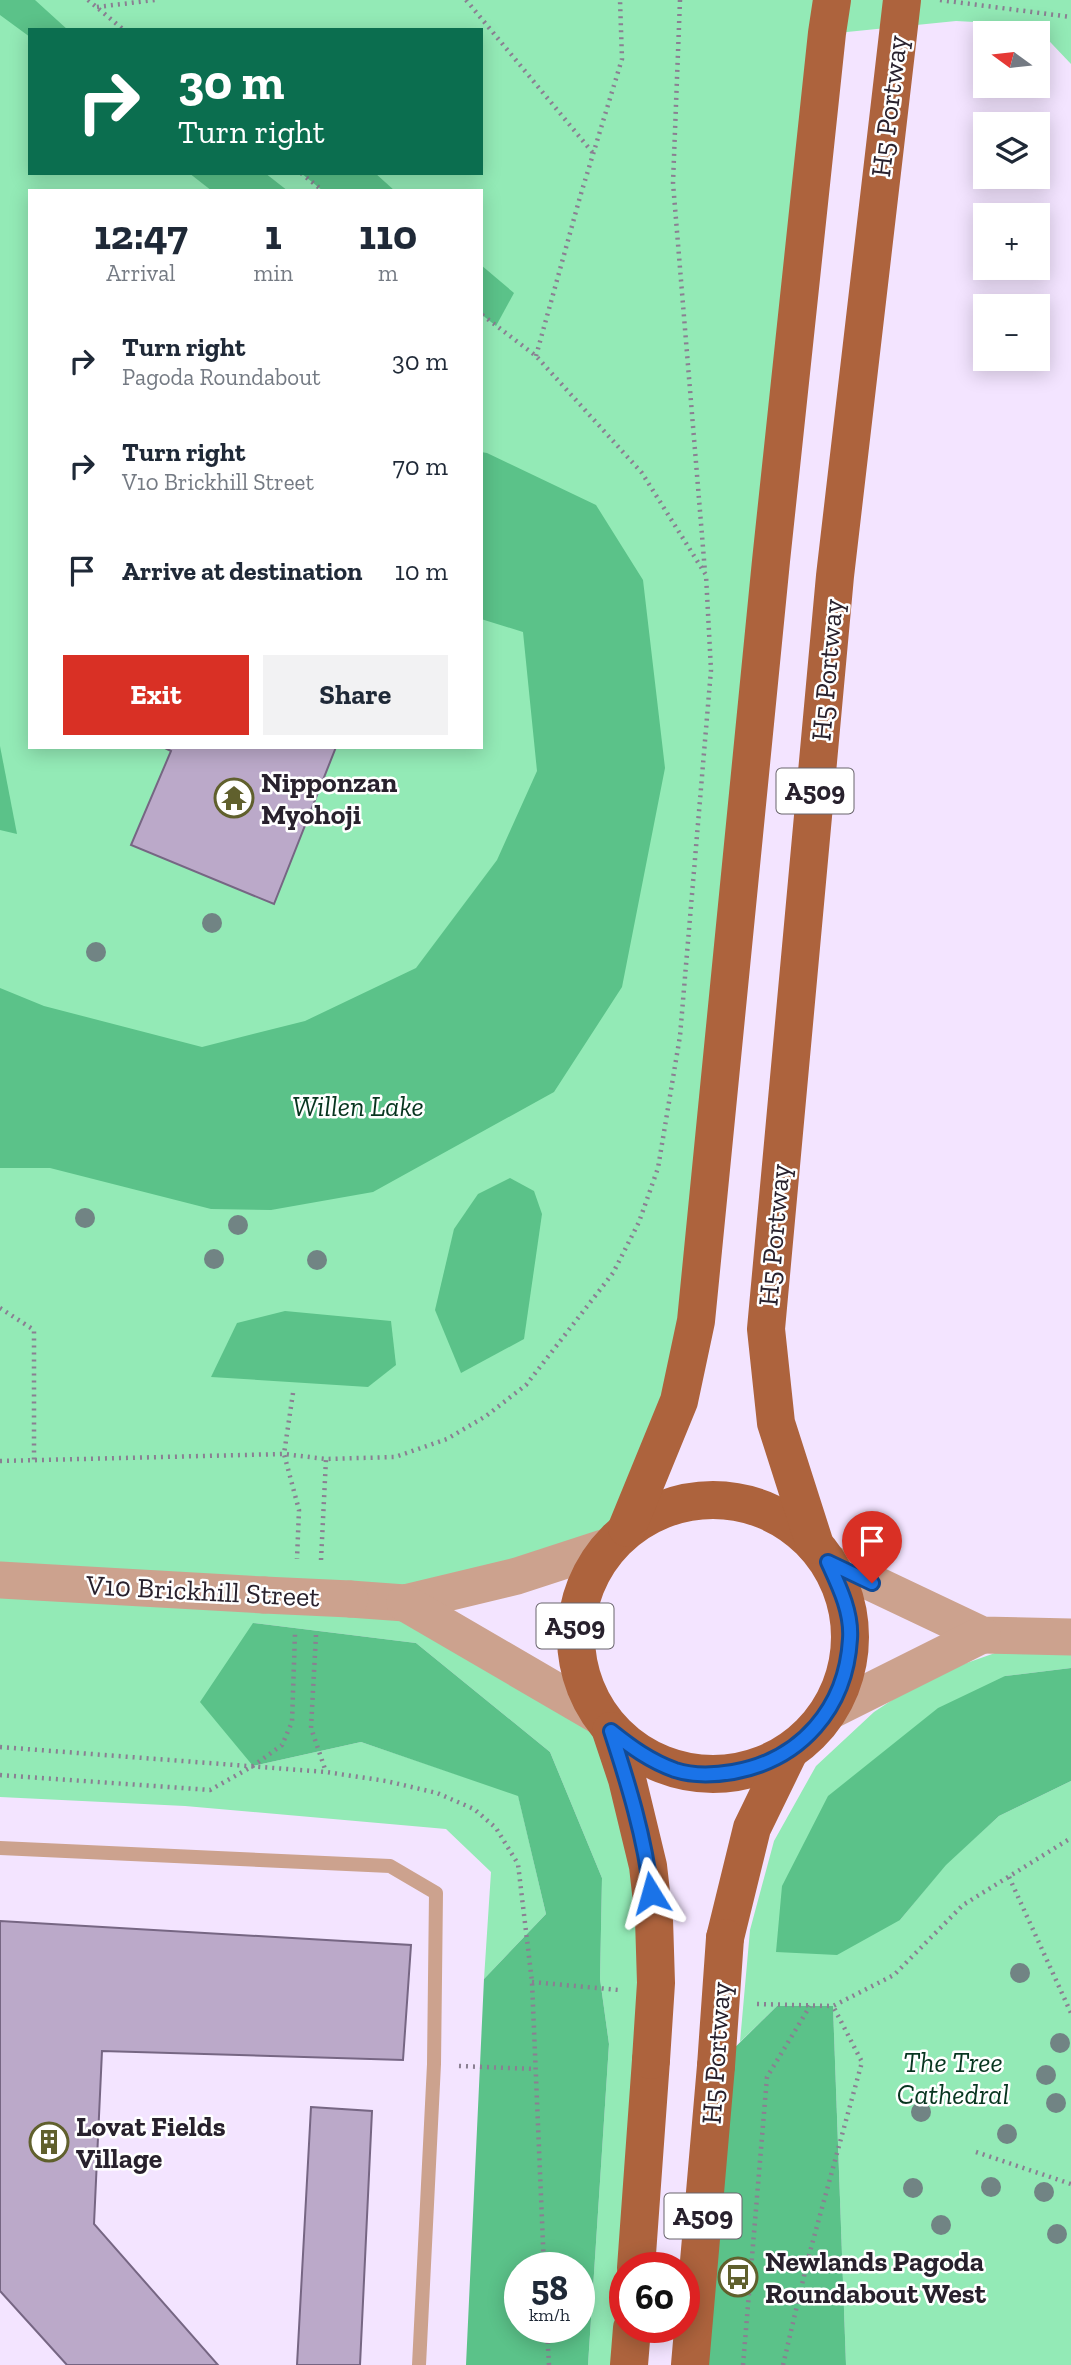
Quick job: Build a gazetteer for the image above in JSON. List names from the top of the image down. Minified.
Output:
{"streets":{"main road":["H5 Portway","A509"],"street":["V10 Brickhill Street"]},"crossings":[["H5 Portway","A509"],["A509","V10 Brickhill Street"]],"parks":["Willen Lake","The Tree Cathedral"],"places":{"temple":["Nipponzan Myohoji"],"building":["Lovat Fields Village"],"bus stop":["Newlands Pagoda Roundabout West"]},"north":"left","page":{"map_buttons":["+","−"],"turn":["30 m","Turn right"],"eta":["12:47","Arrival","1","min","110","m"],"list":[{"name":"Turn right","note":"Pagoda Roundabout","value":"30 m"},{"name":"Turn right","note":"V10 Brickhill Street","value":"70 m"},{"name":"Arrive at destination","value":"10 m"}],"buttons":["Exit","Share"],"speed":"58 km/h","limit":"60"}}
